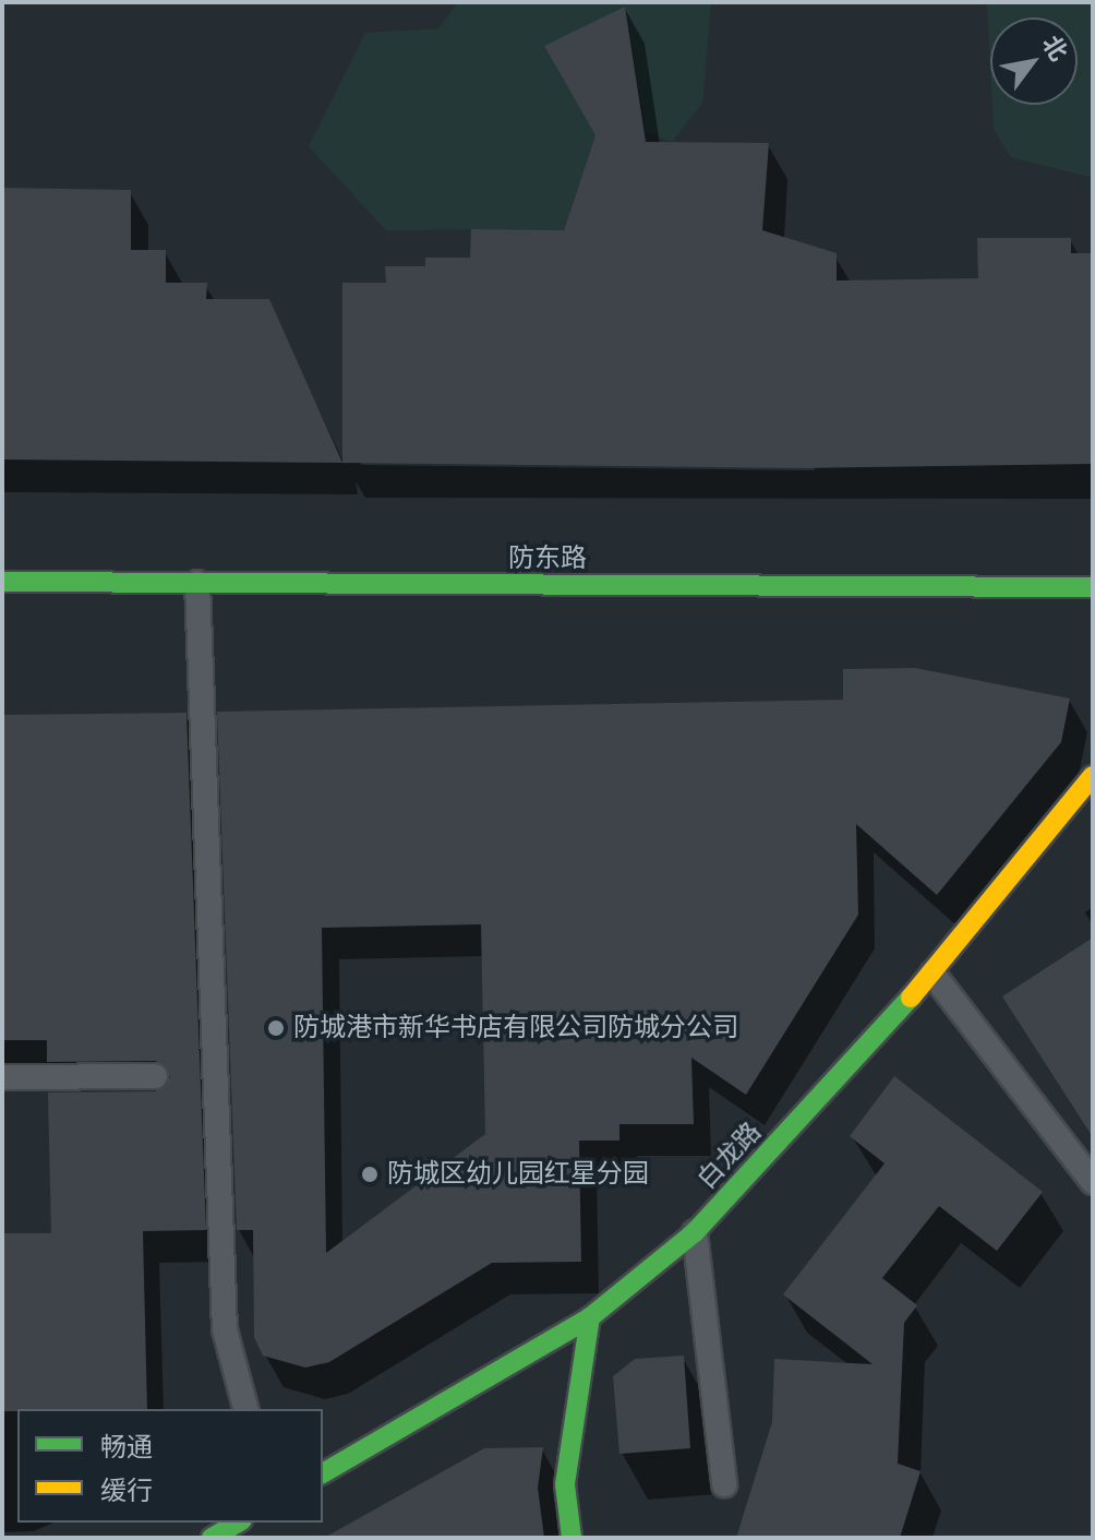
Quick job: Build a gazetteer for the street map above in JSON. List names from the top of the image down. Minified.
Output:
{"streets":{"street":["防东路","白龙路"]},"places":["防城港市新华书店有限公司防城分公司","防城区幼儿园红星分园"],"legend":["畅通","缓行"],"north":"top right"}
